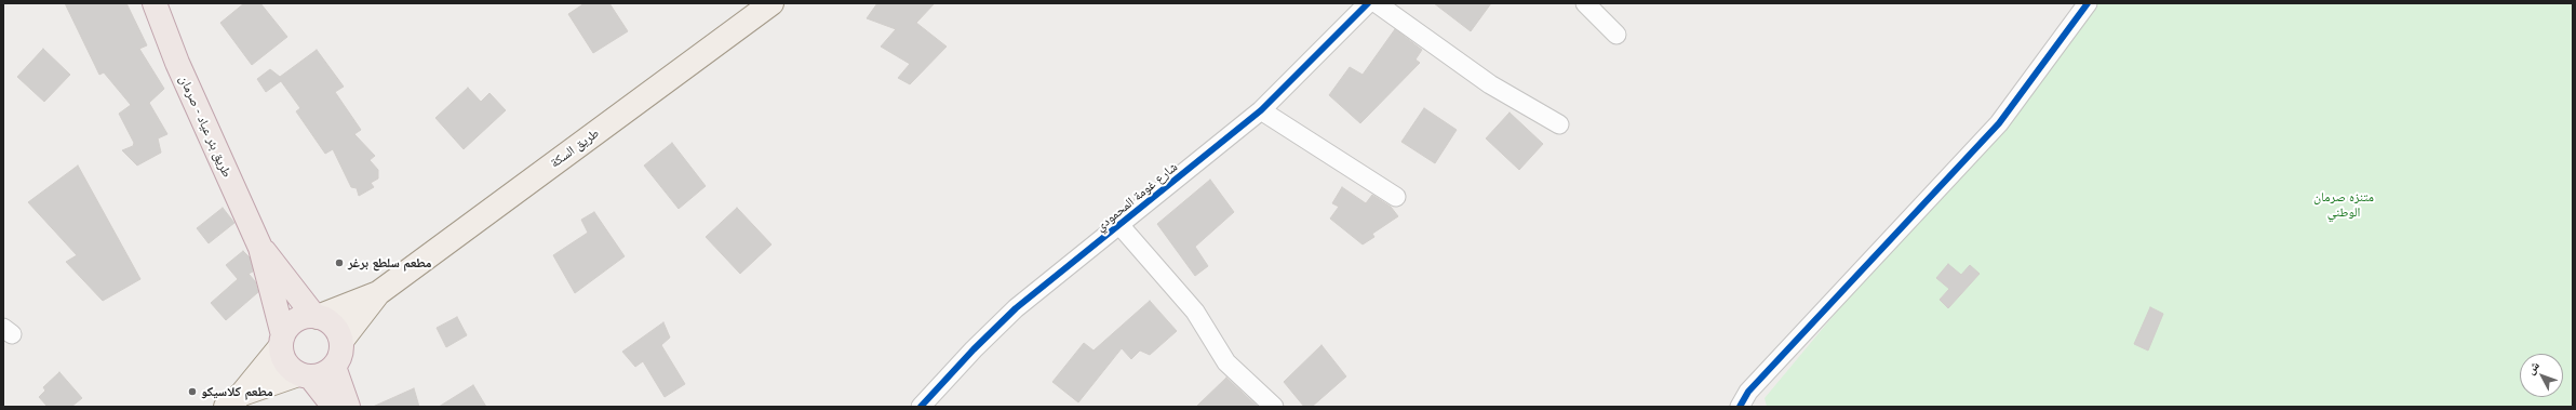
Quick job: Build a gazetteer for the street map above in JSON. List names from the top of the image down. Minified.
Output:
{"streets":{"highway":["طريق بئر عياد - صرمان"],"main road":["طريق السكة"],"street":["شارع غومة المحمودي"]},"parks":["متنزه صرمان الوطني"],"places":["مطعم سلطع برغر","مطعم كلاسيكو"],"north":"top left"}
